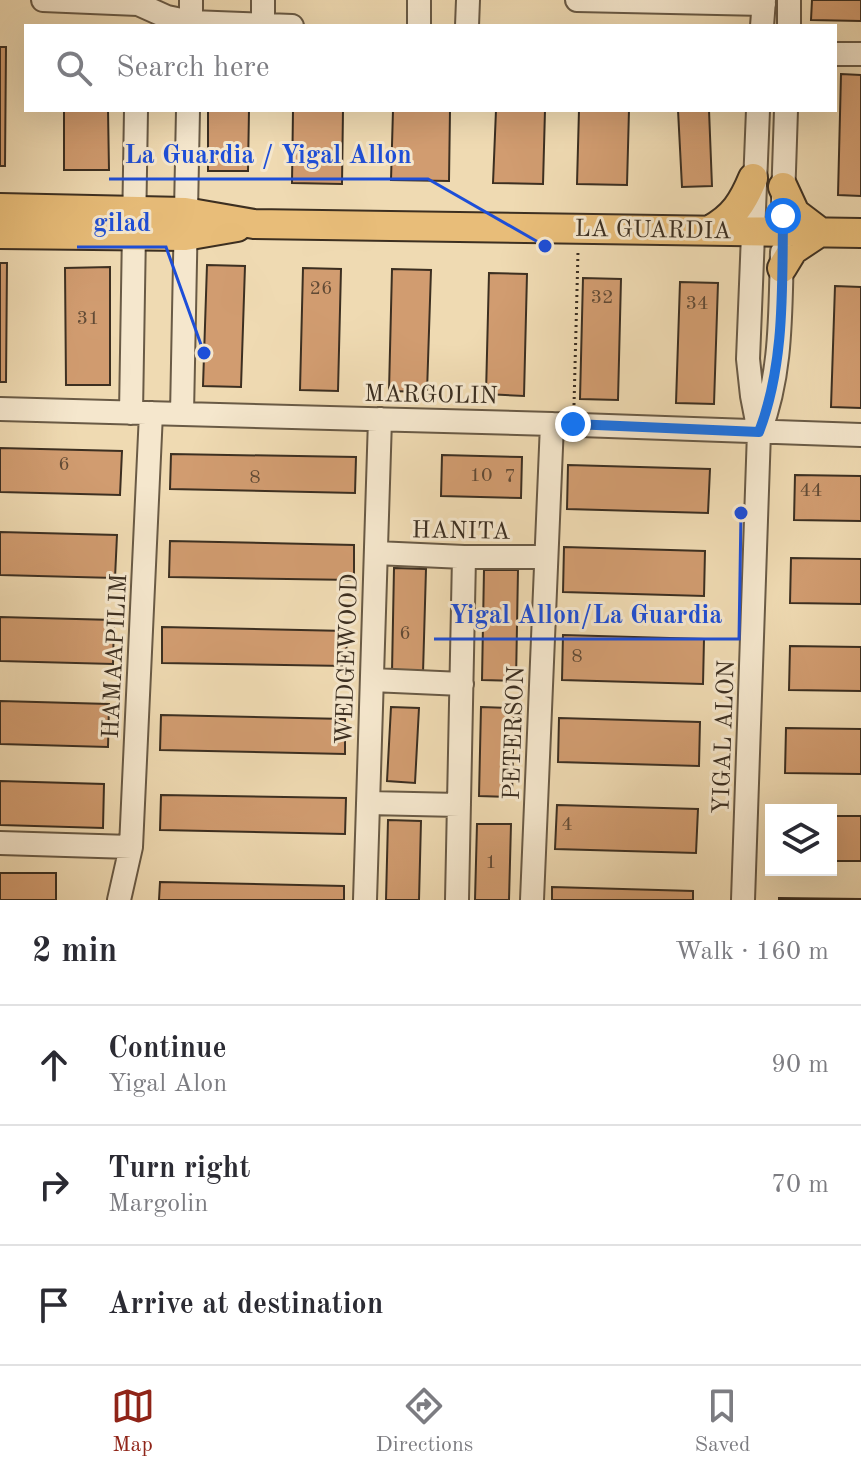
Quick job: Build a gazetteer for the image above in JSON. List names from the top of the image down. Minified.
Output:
{"streets":{"main road":["LA GUARDIA"],"street":["MARGOLIN","HANITA","HAMAAPILIM","WEDGEWOOD","PETERSON","YIGAL ALON"]},"crossings":[["LA GUARDIA","HAMAAPILIM"],["LA GUARDIA","YIGAL ALON"],["MARGOLIN","HAMAAPILIM"],["MARGOLIN","WEDGEWOOD"],["MARGOLIN","PETERSON"],["MARGOLIN","YIGAL ALON"],["HANITA","WEDGEWOOD"],["HANITA","PETERSON"]],"places":["La Guardia / Yigal Allon","gilad","Yigal Allon/La Guardia"],"house_numbers":["26","32","34","31","6","10","7","8","44","6","8","4","1"],"page":{"search":"Search here","heading":["2 min","Walk · 160 m"],"list":[["Continue","Yigal Alon","90 m"],["Turn right","Margolin","70 m"],"Arrive at destination"],"nav":["Map","Directions","Saved"]}}
